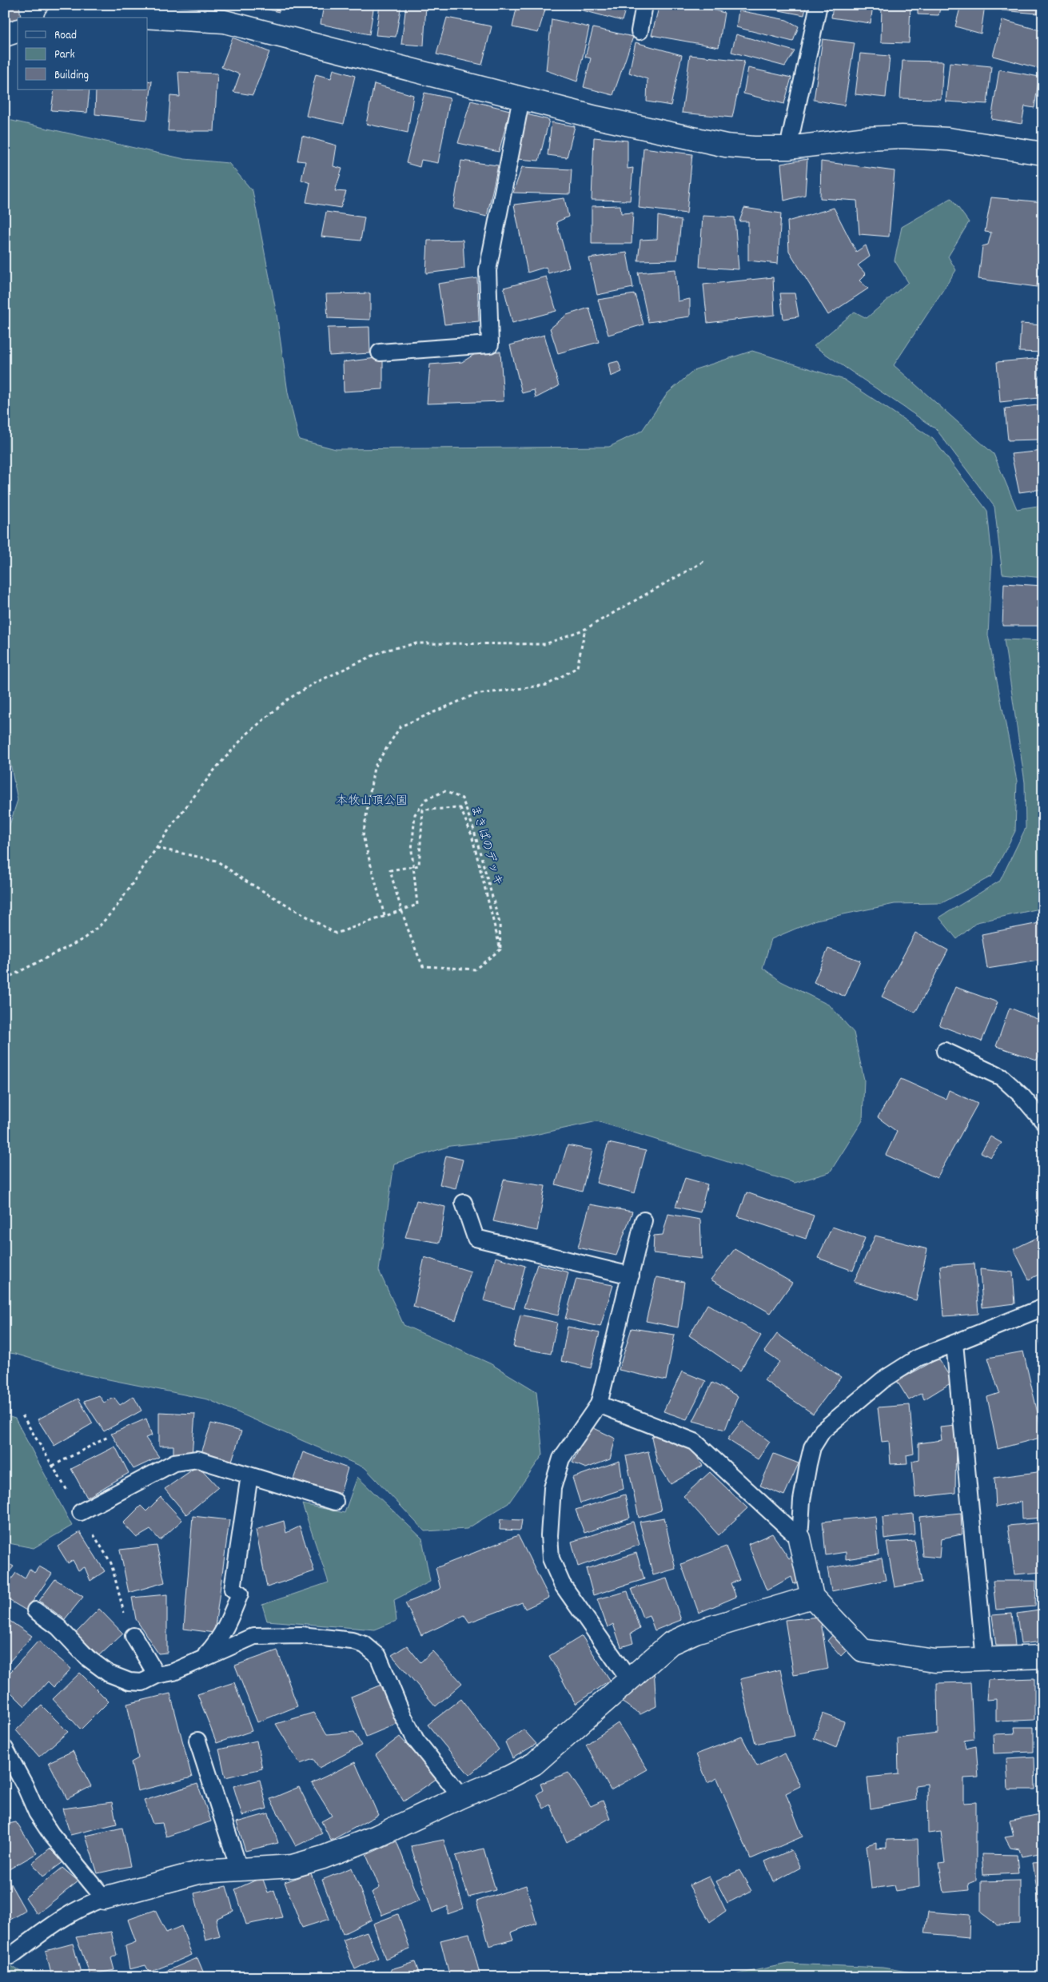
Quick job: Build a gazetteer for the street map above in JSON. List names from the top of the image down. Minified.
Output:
{"streets":{"path":["まきばのデッキ"]},"parks":["本牧山頂公園"],"legend":["Road","Park","Building"]}
